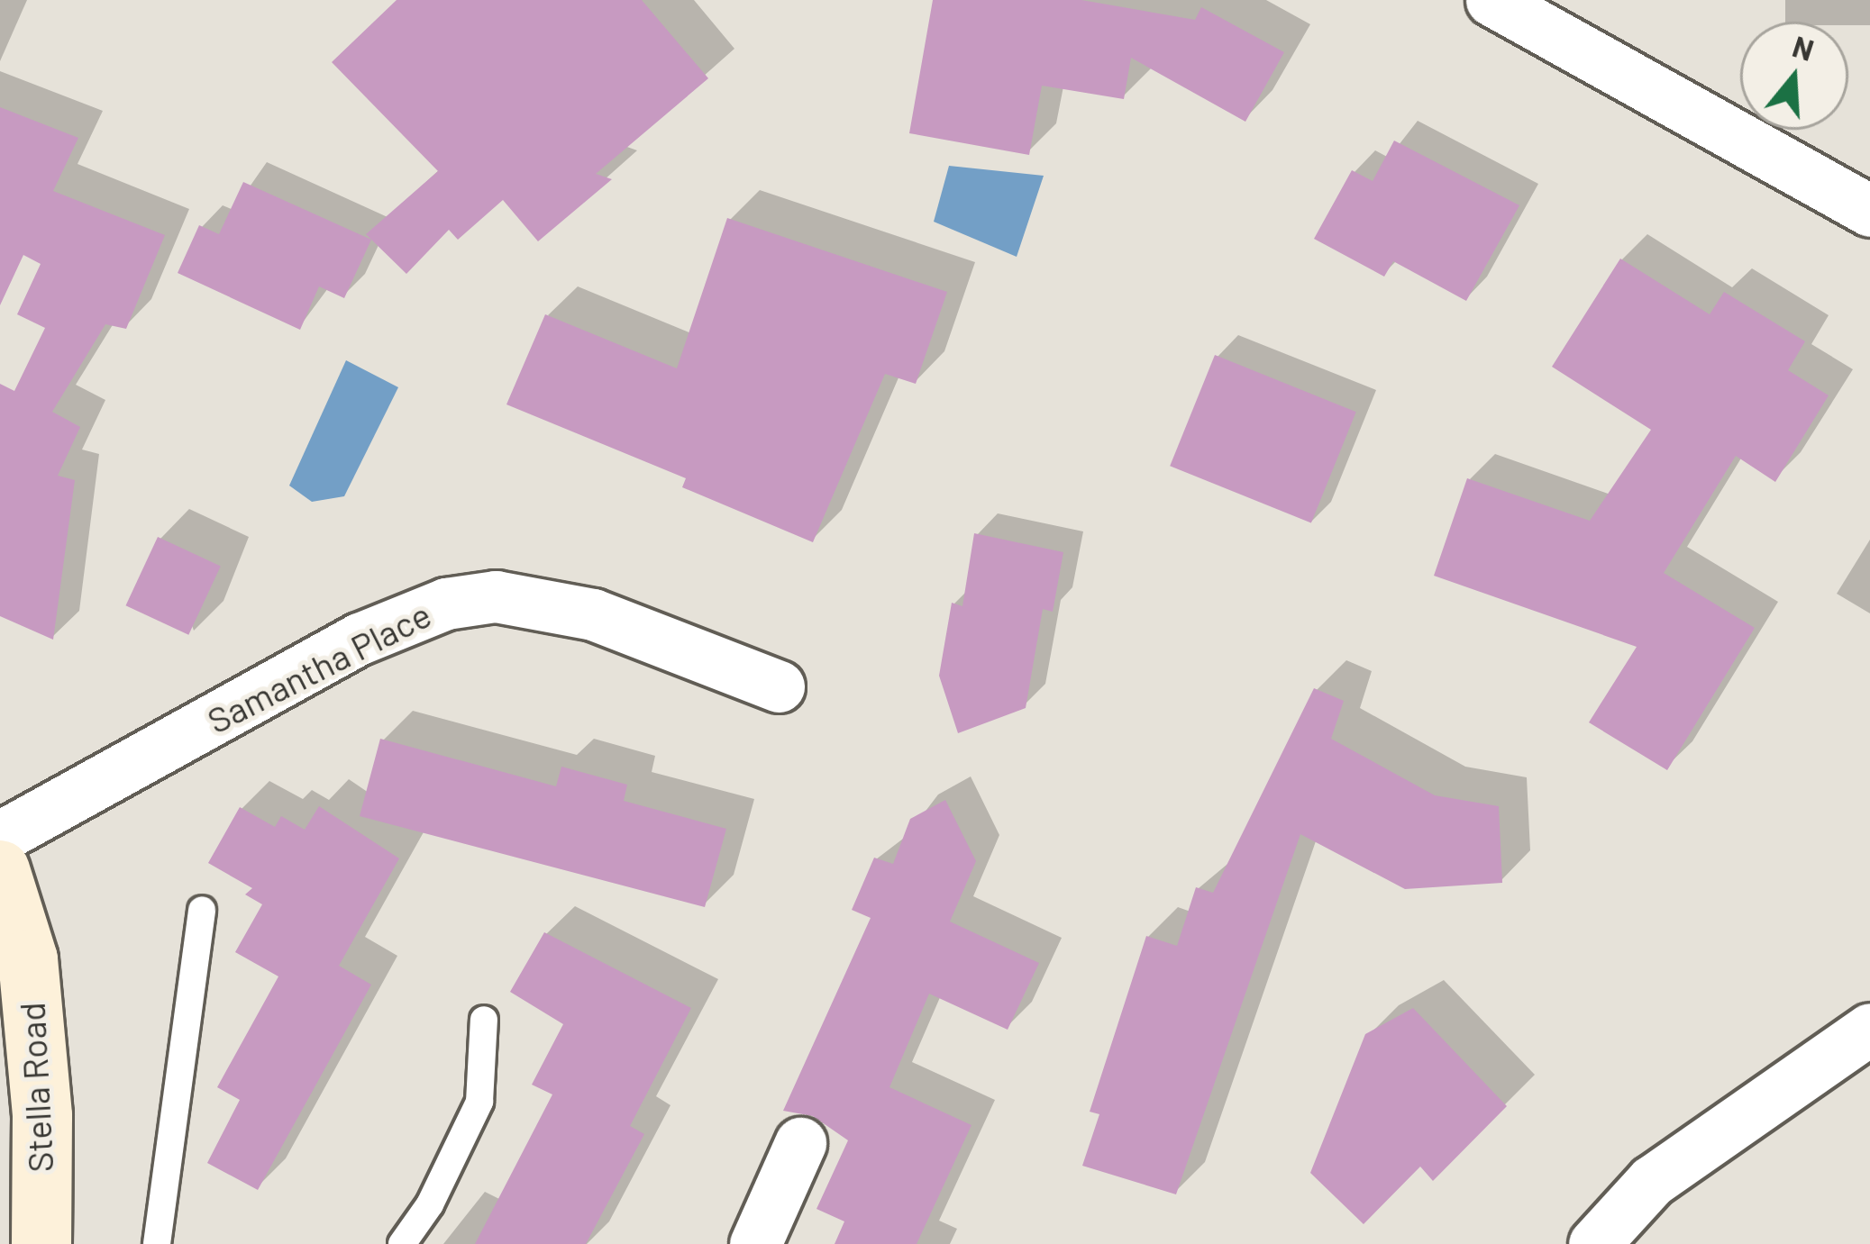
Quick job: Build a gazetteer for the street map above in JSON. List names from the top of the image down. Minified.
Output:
{"streets":{"main road":["Stella Road"],"street":["Samantha Place"]},"north":"top"}
